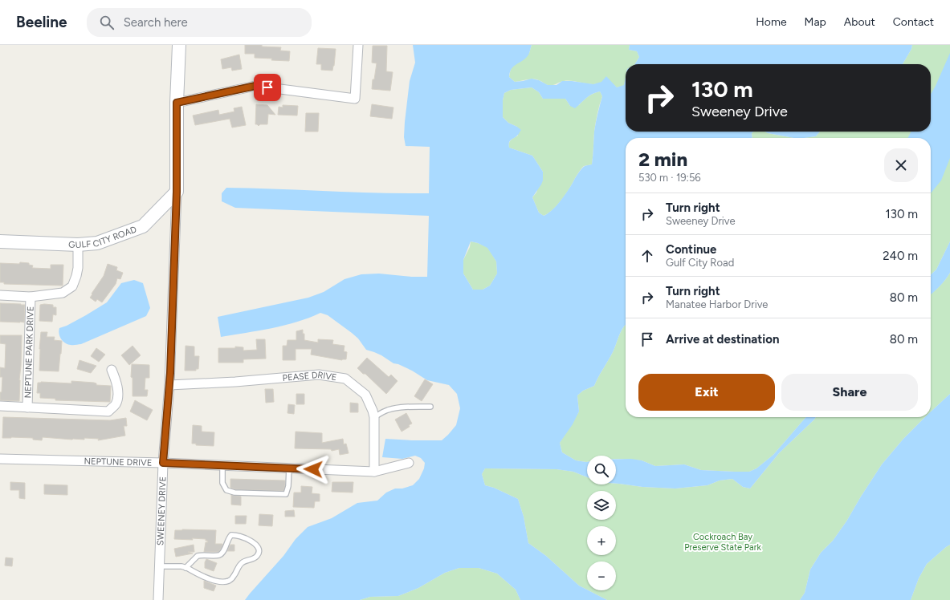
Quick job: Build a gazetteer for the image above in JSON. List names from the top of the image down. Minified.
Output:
{"streets":{"street":["GULF CITY ROAD","NEPTUNE PARK DRIVE","PEASE DRIVE","NEPTUNE DRIVE","SWEENEY DRIVE"]},"crossings":[["GULF CITY ROAD","NEPTUNE PARK DRIVE"],["GULF CITY ROAD","SWEENEY DRIVE"],["PEASE DRIVE","NEPTUNE DRIVE"],["PEASE DRIVE","SWEENEY DRIVE"],["NEPTUNE DRIVE","SWEENEY DRIVE"]],"parks":["Cockroach Bay Preserve State Park"],"page":{"header":"Beeline","search":"Search here","nav":["Home","Map","About","Contact"],"turn":["130 m","Sweeney Drive"],"heading":["2 min","530 m · 19:56"],"list":[{"name":"Turn right","note":"Sweeney Drive","value":"130 m"},{"name":"Continue","note":"Gulf City Road","value":"240 m"},{"name":"Turn right","note":"Manatee Harbor Drive","value":"80 m"},{"name":"Arrive at destination","value":"80 m"}],"buttons":["Exit","Share"],"map_buttons":["+","−"]}}
